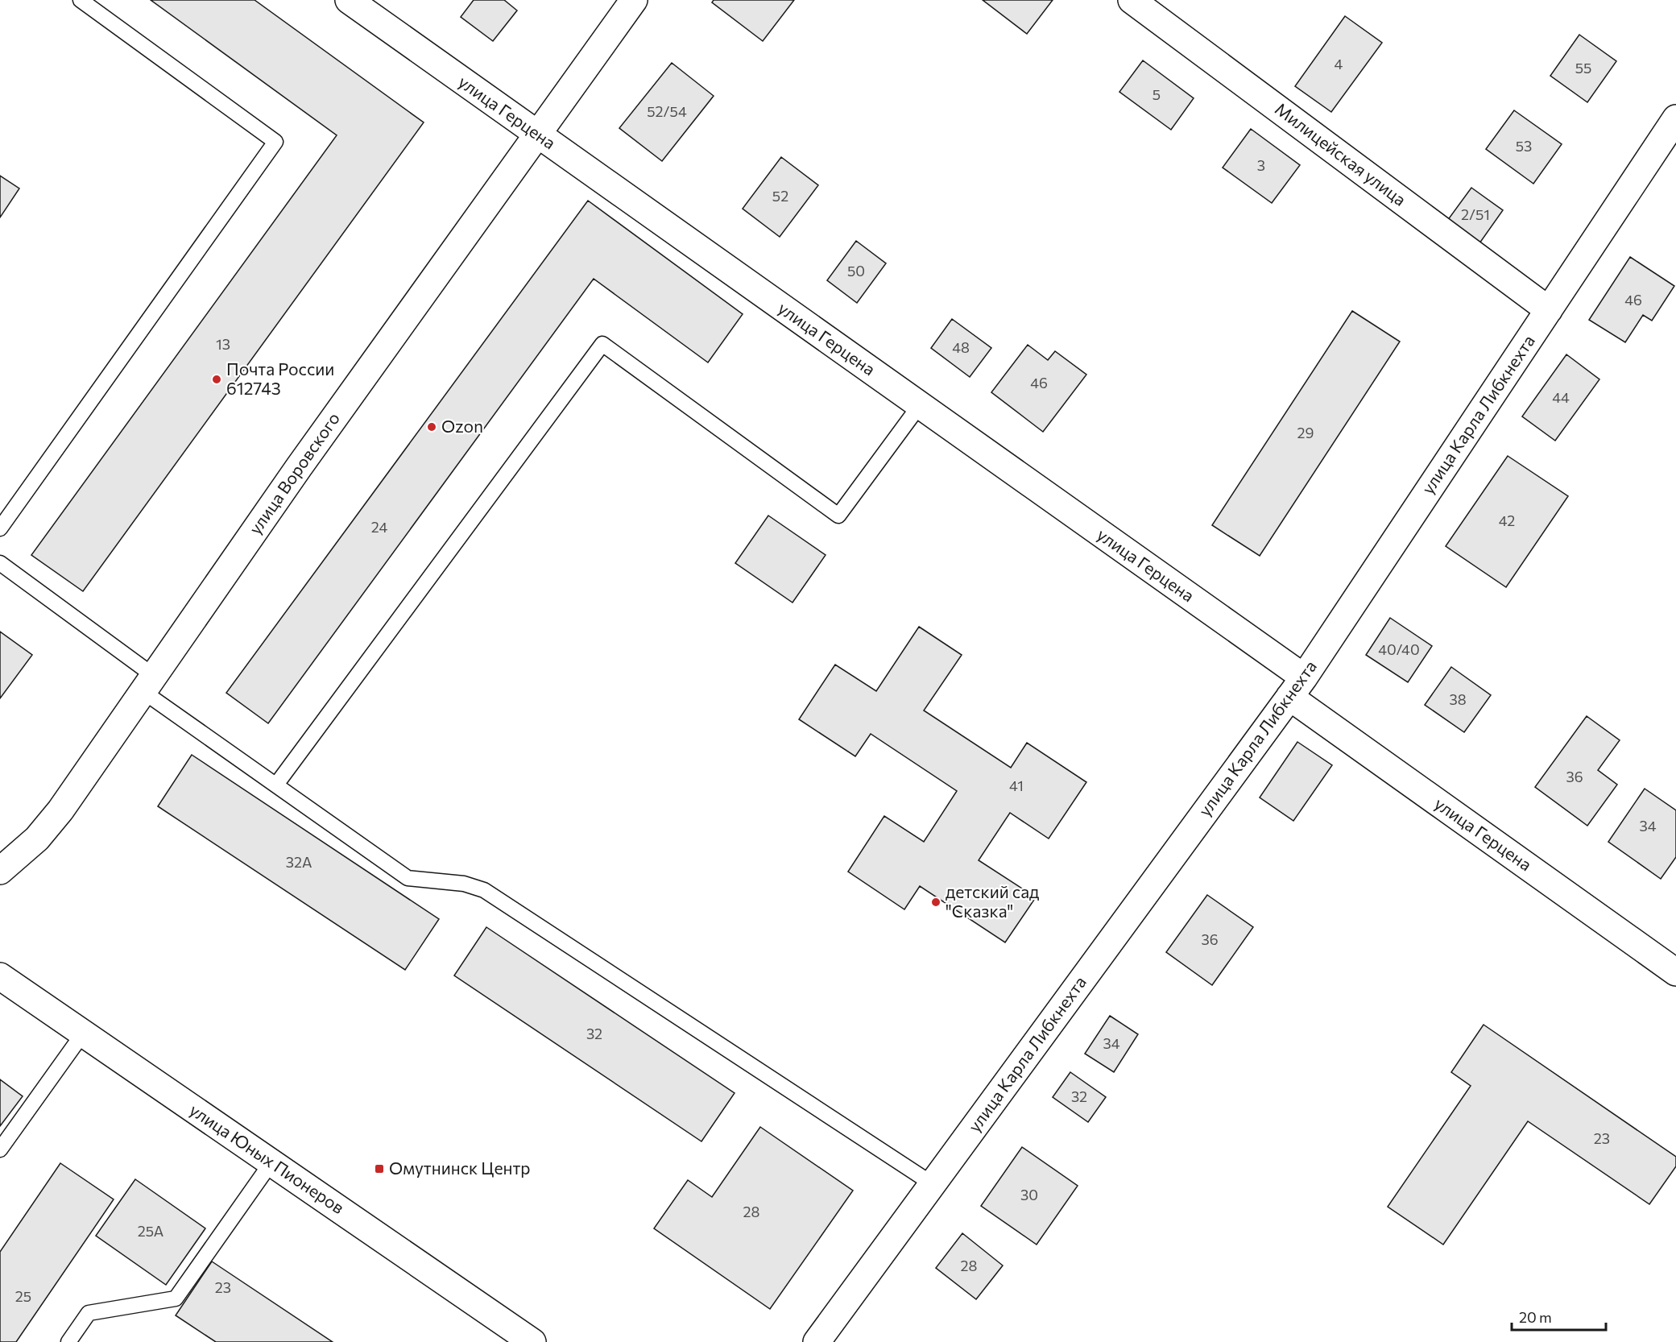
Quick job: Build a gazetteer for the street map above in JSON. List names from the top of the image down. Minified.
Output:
{"streets":{"street":["улица Герцена","Милицейская улица","улица Карла Либкнехта","улица Воровского","улица Юных Пионеров"]},"crossings":[["улица Герцена","улица Карла Либкнехта"],["улица Герцена","улица Воровского"],["Милицейская улица","улица Карла Либкнехта"]],"places":{"other":["Почта России 612743","Ozon","детский сад \"Сказка\""],"transit":["Омутнинск Центр"]},"house_numbers":["4","55","5","52/54","53","3","52","2/51","50","46","13","48","46","44","29","42","24","40/40","38","36","41","34","32А","36","32","34","32","23","30","28","25А","28","23","25"],"scale_bar":"20 m"}
